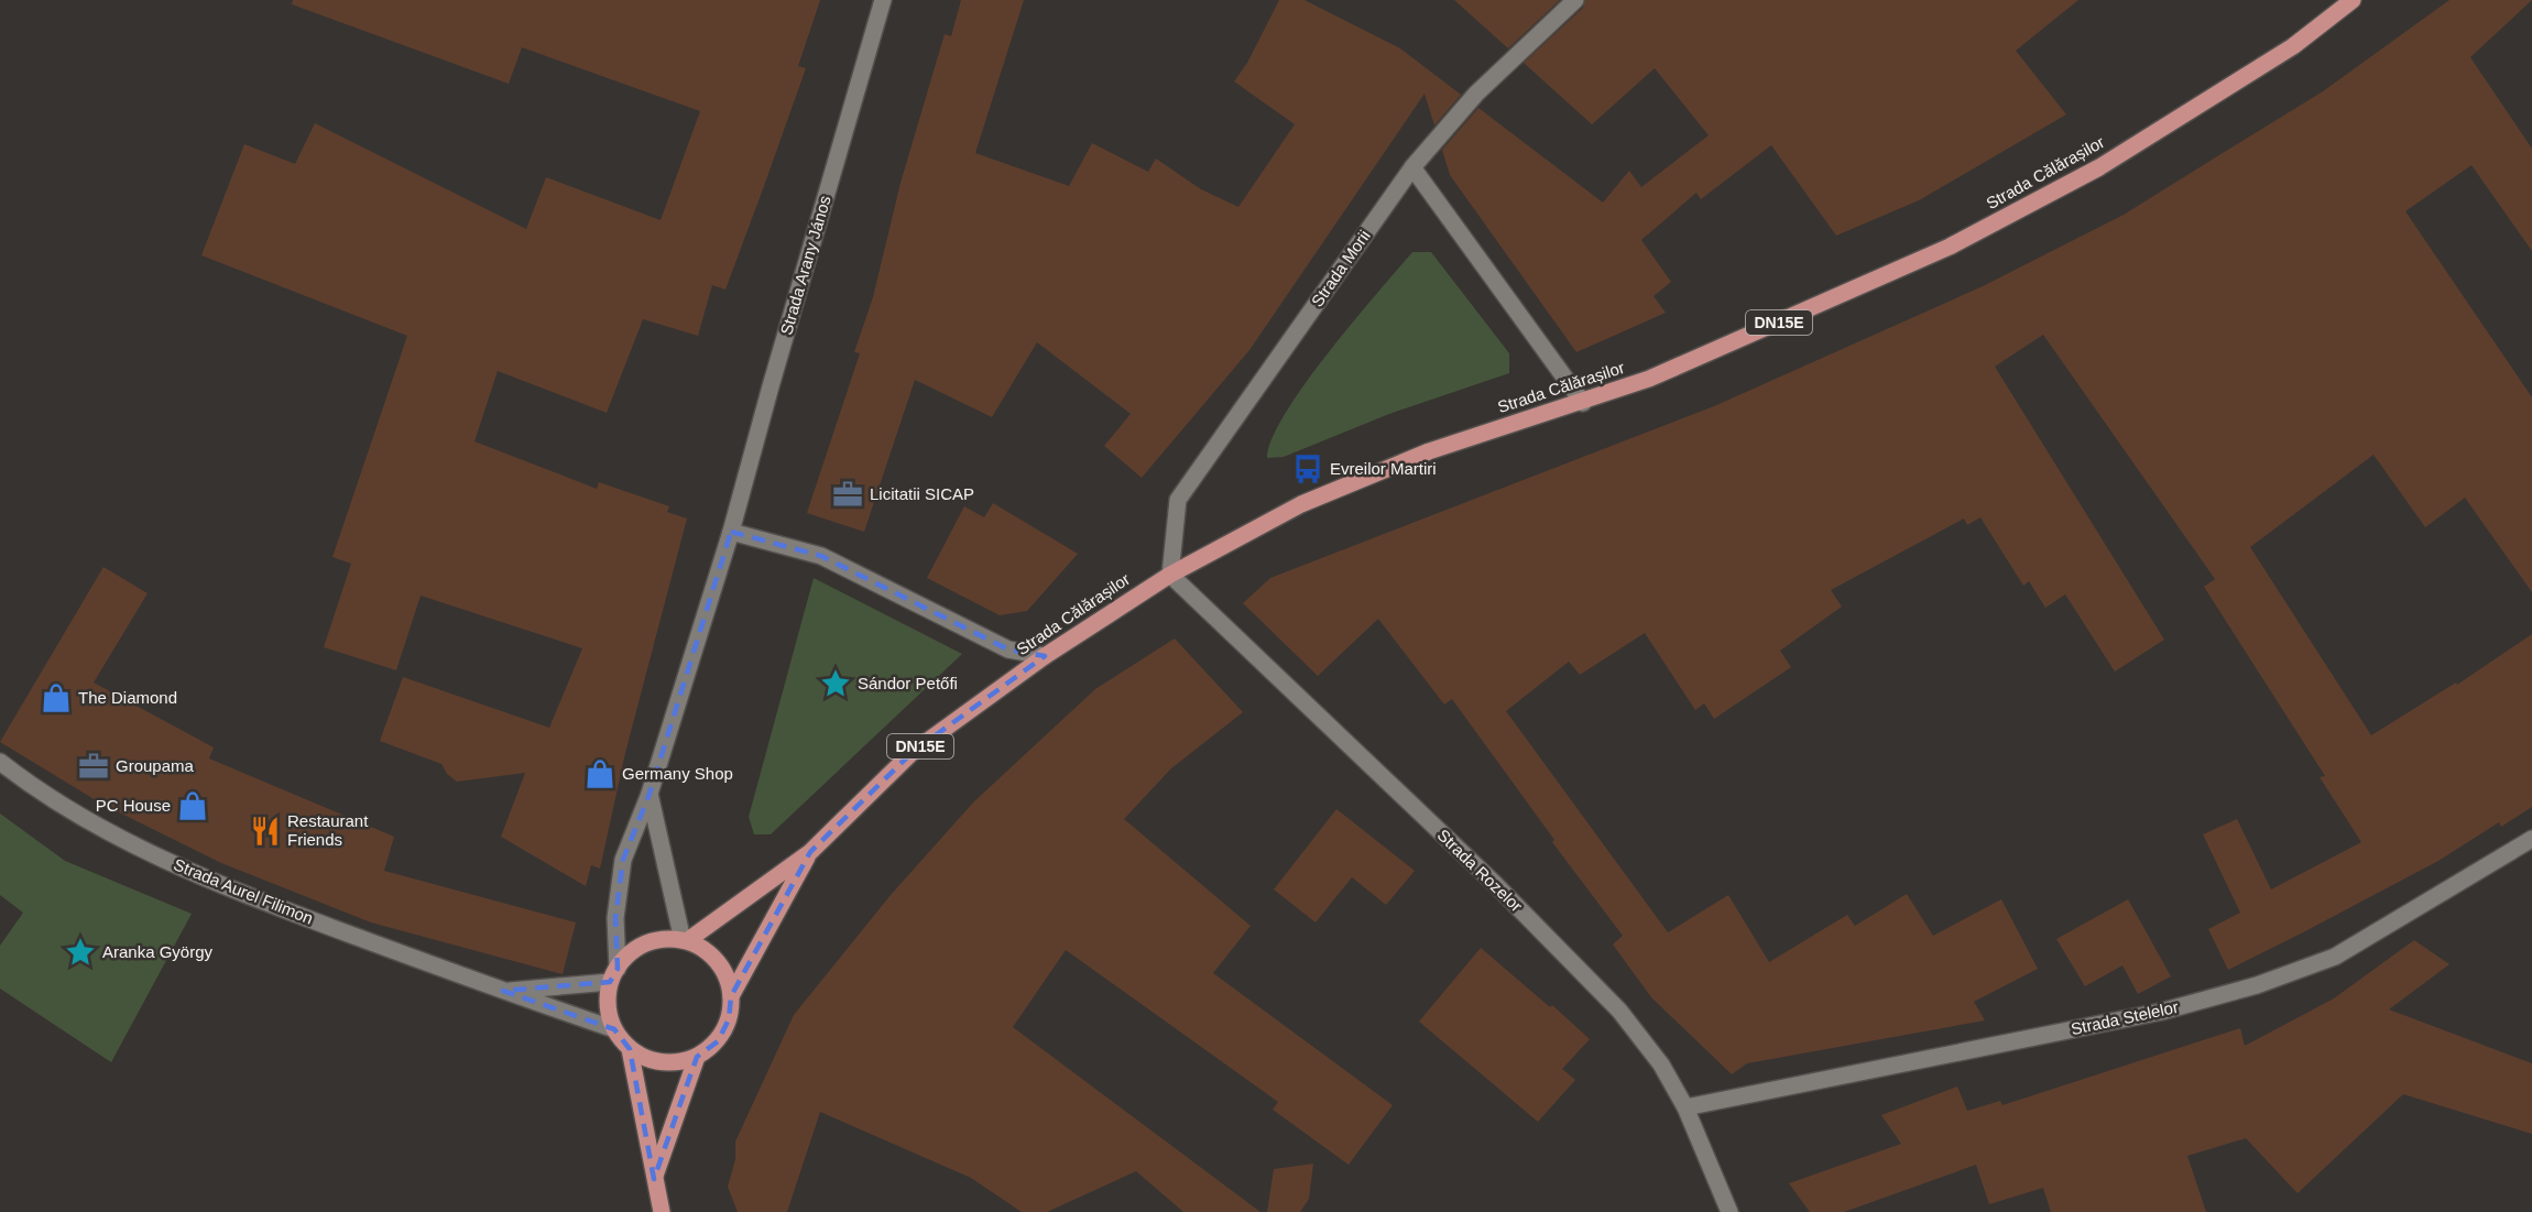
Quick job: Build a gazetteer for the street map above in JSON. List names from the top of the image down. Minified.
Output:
{"streets":{"main road":["Strada Călărașilor","DN15E"],"street":["Strada Arany János","Strada Morii","Strada Rozelor","Strada Aurel Filimon","Strada Stelelor"]},"crossings":[["Strada Călărașilor","Strada Arany János"],["Strada Călărașilor","Strada Morii"],["Strada Călărașilor","Strada Rozelor"],["Strada Călărașilor","Strada Aurel Filimon"],["Strada Arany János","Strada Aurel Filimon"],["Strada Morii","Strada Rozelor"],["Strada Rozelor","Strada Stelelor"]],"places":{"bus stop":["Evreilor Martiri"],"office":["Licitatii SICAP","Groupama"],"place":["Sándor Petőfi","Aranka György"],"shop":["The Diamond","Germany Shop","PC House"],"restaurant":["Restaurant Friends"]}}
